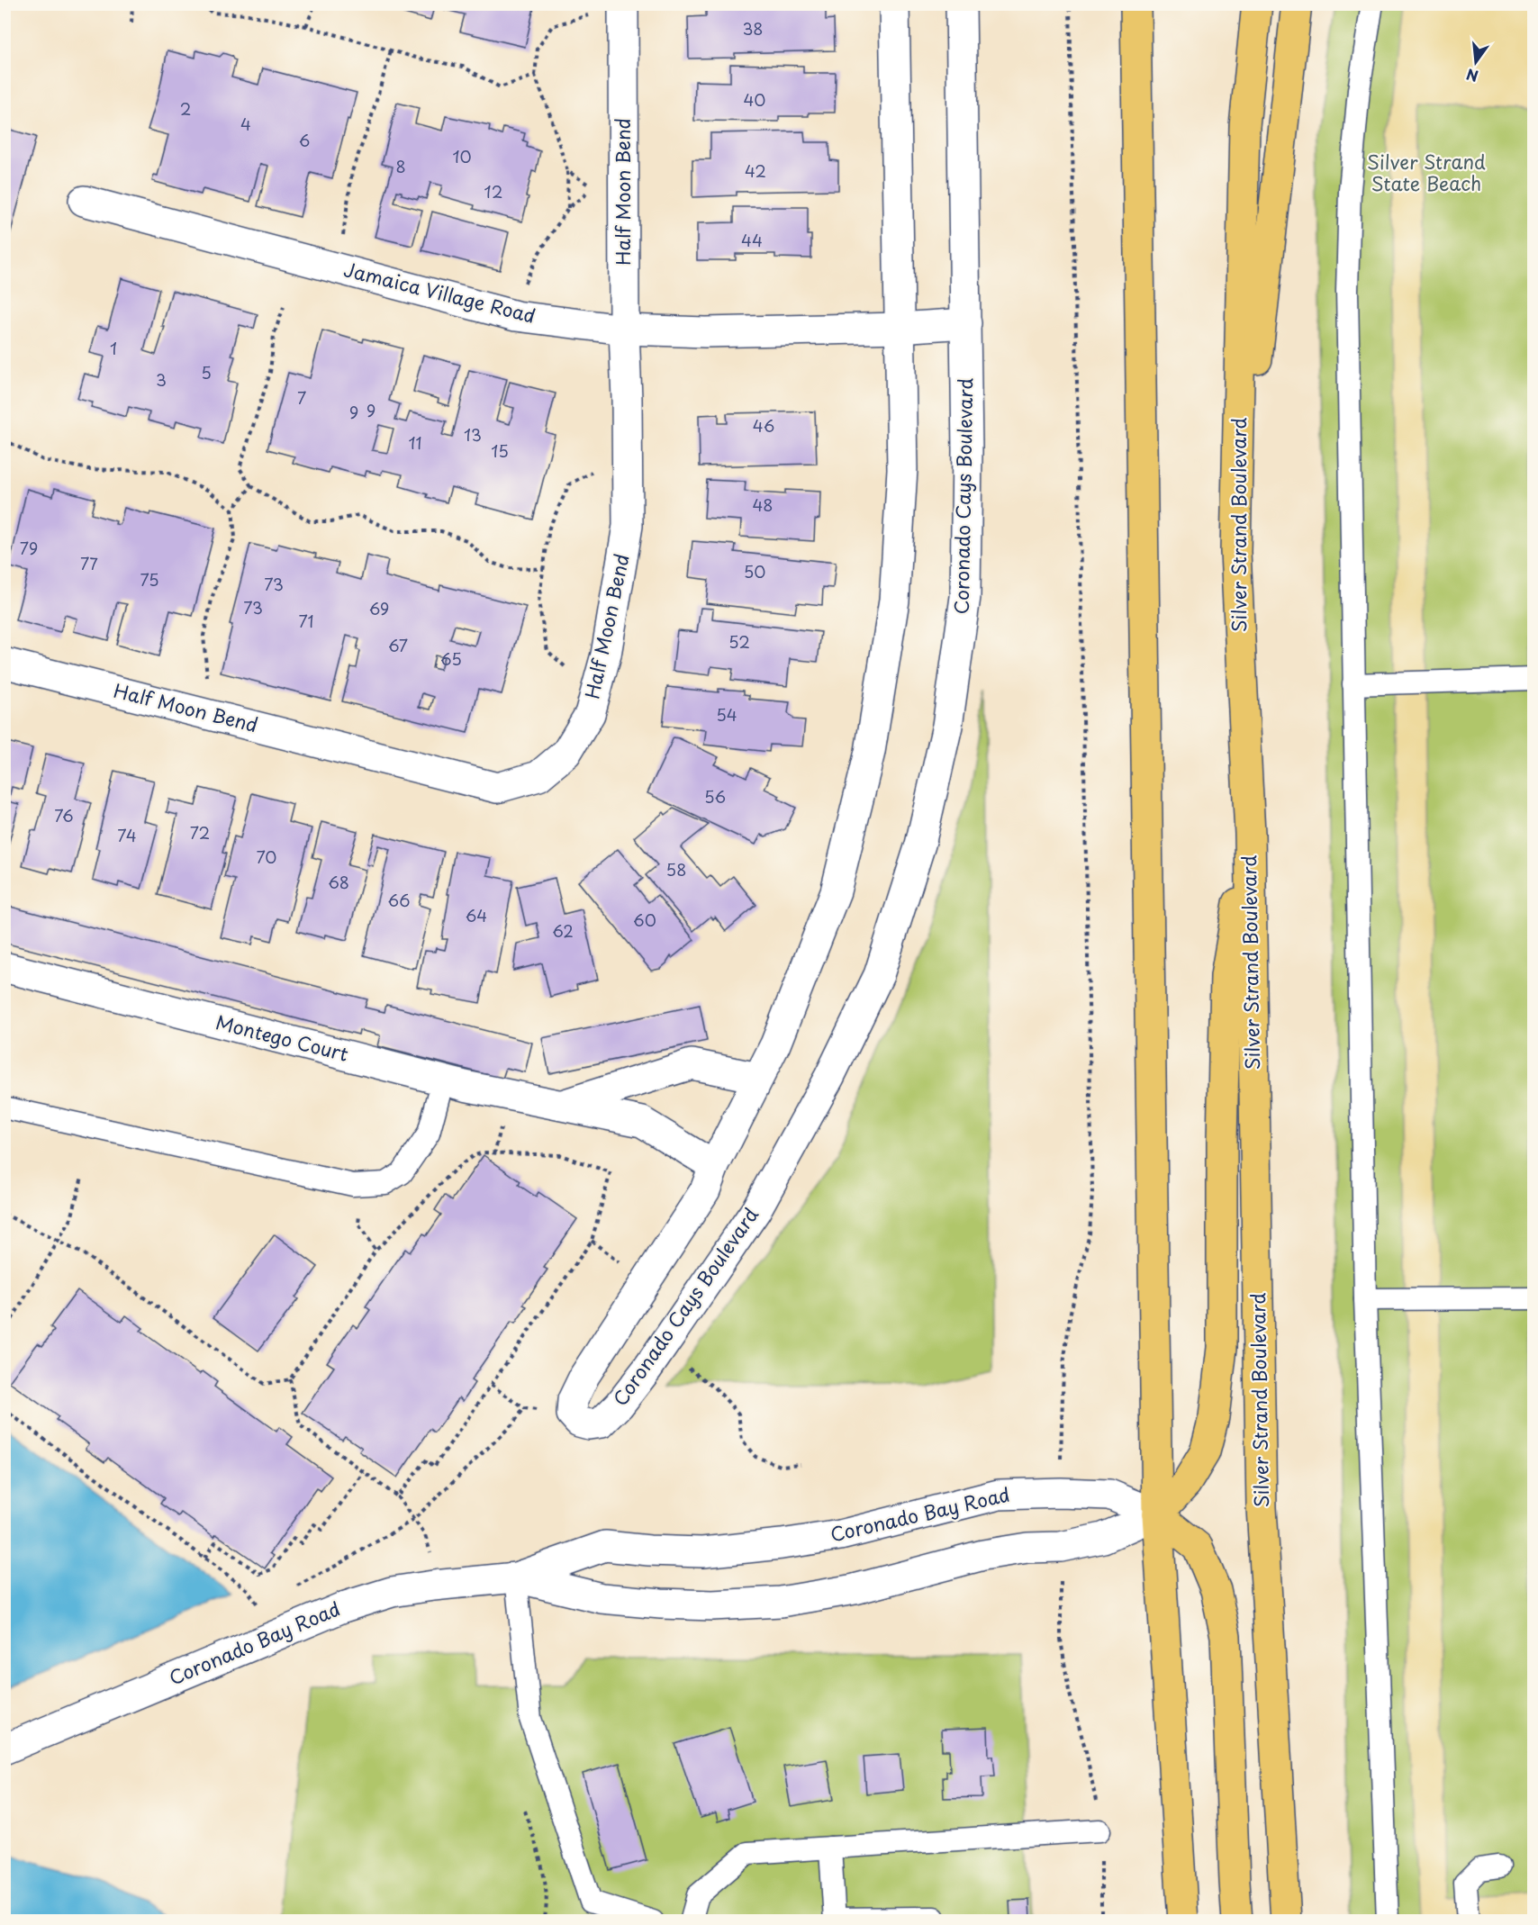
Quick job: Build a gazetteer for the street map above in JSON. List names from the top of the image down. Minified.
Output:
{"streets":{"highway":["Silver Strand Boulevard"],"street":["Half Moon Bend","Jamaica Village Road","Coronado Cays Boulevard","Montego Court","Coronado Bay Road"]},"crossings":[["Half Moon Bend","Jamaica Village Road"],["Jamaica Village Road","Coronado Cays Boulevard"],["Coronado Cays Boulevard","Montego Court"]],"parks":["Silver Strand State Beach"],"house_numbers":["38","40","2","4","6","10","8","42","12","44","1","5","3","7","9","9","46","13","11","15","48","79","77","50","75","73","73","69","71","52","67","65","54","56","76","72","74","70","58","68","66","64","60","62"],"north":"bottom"}
